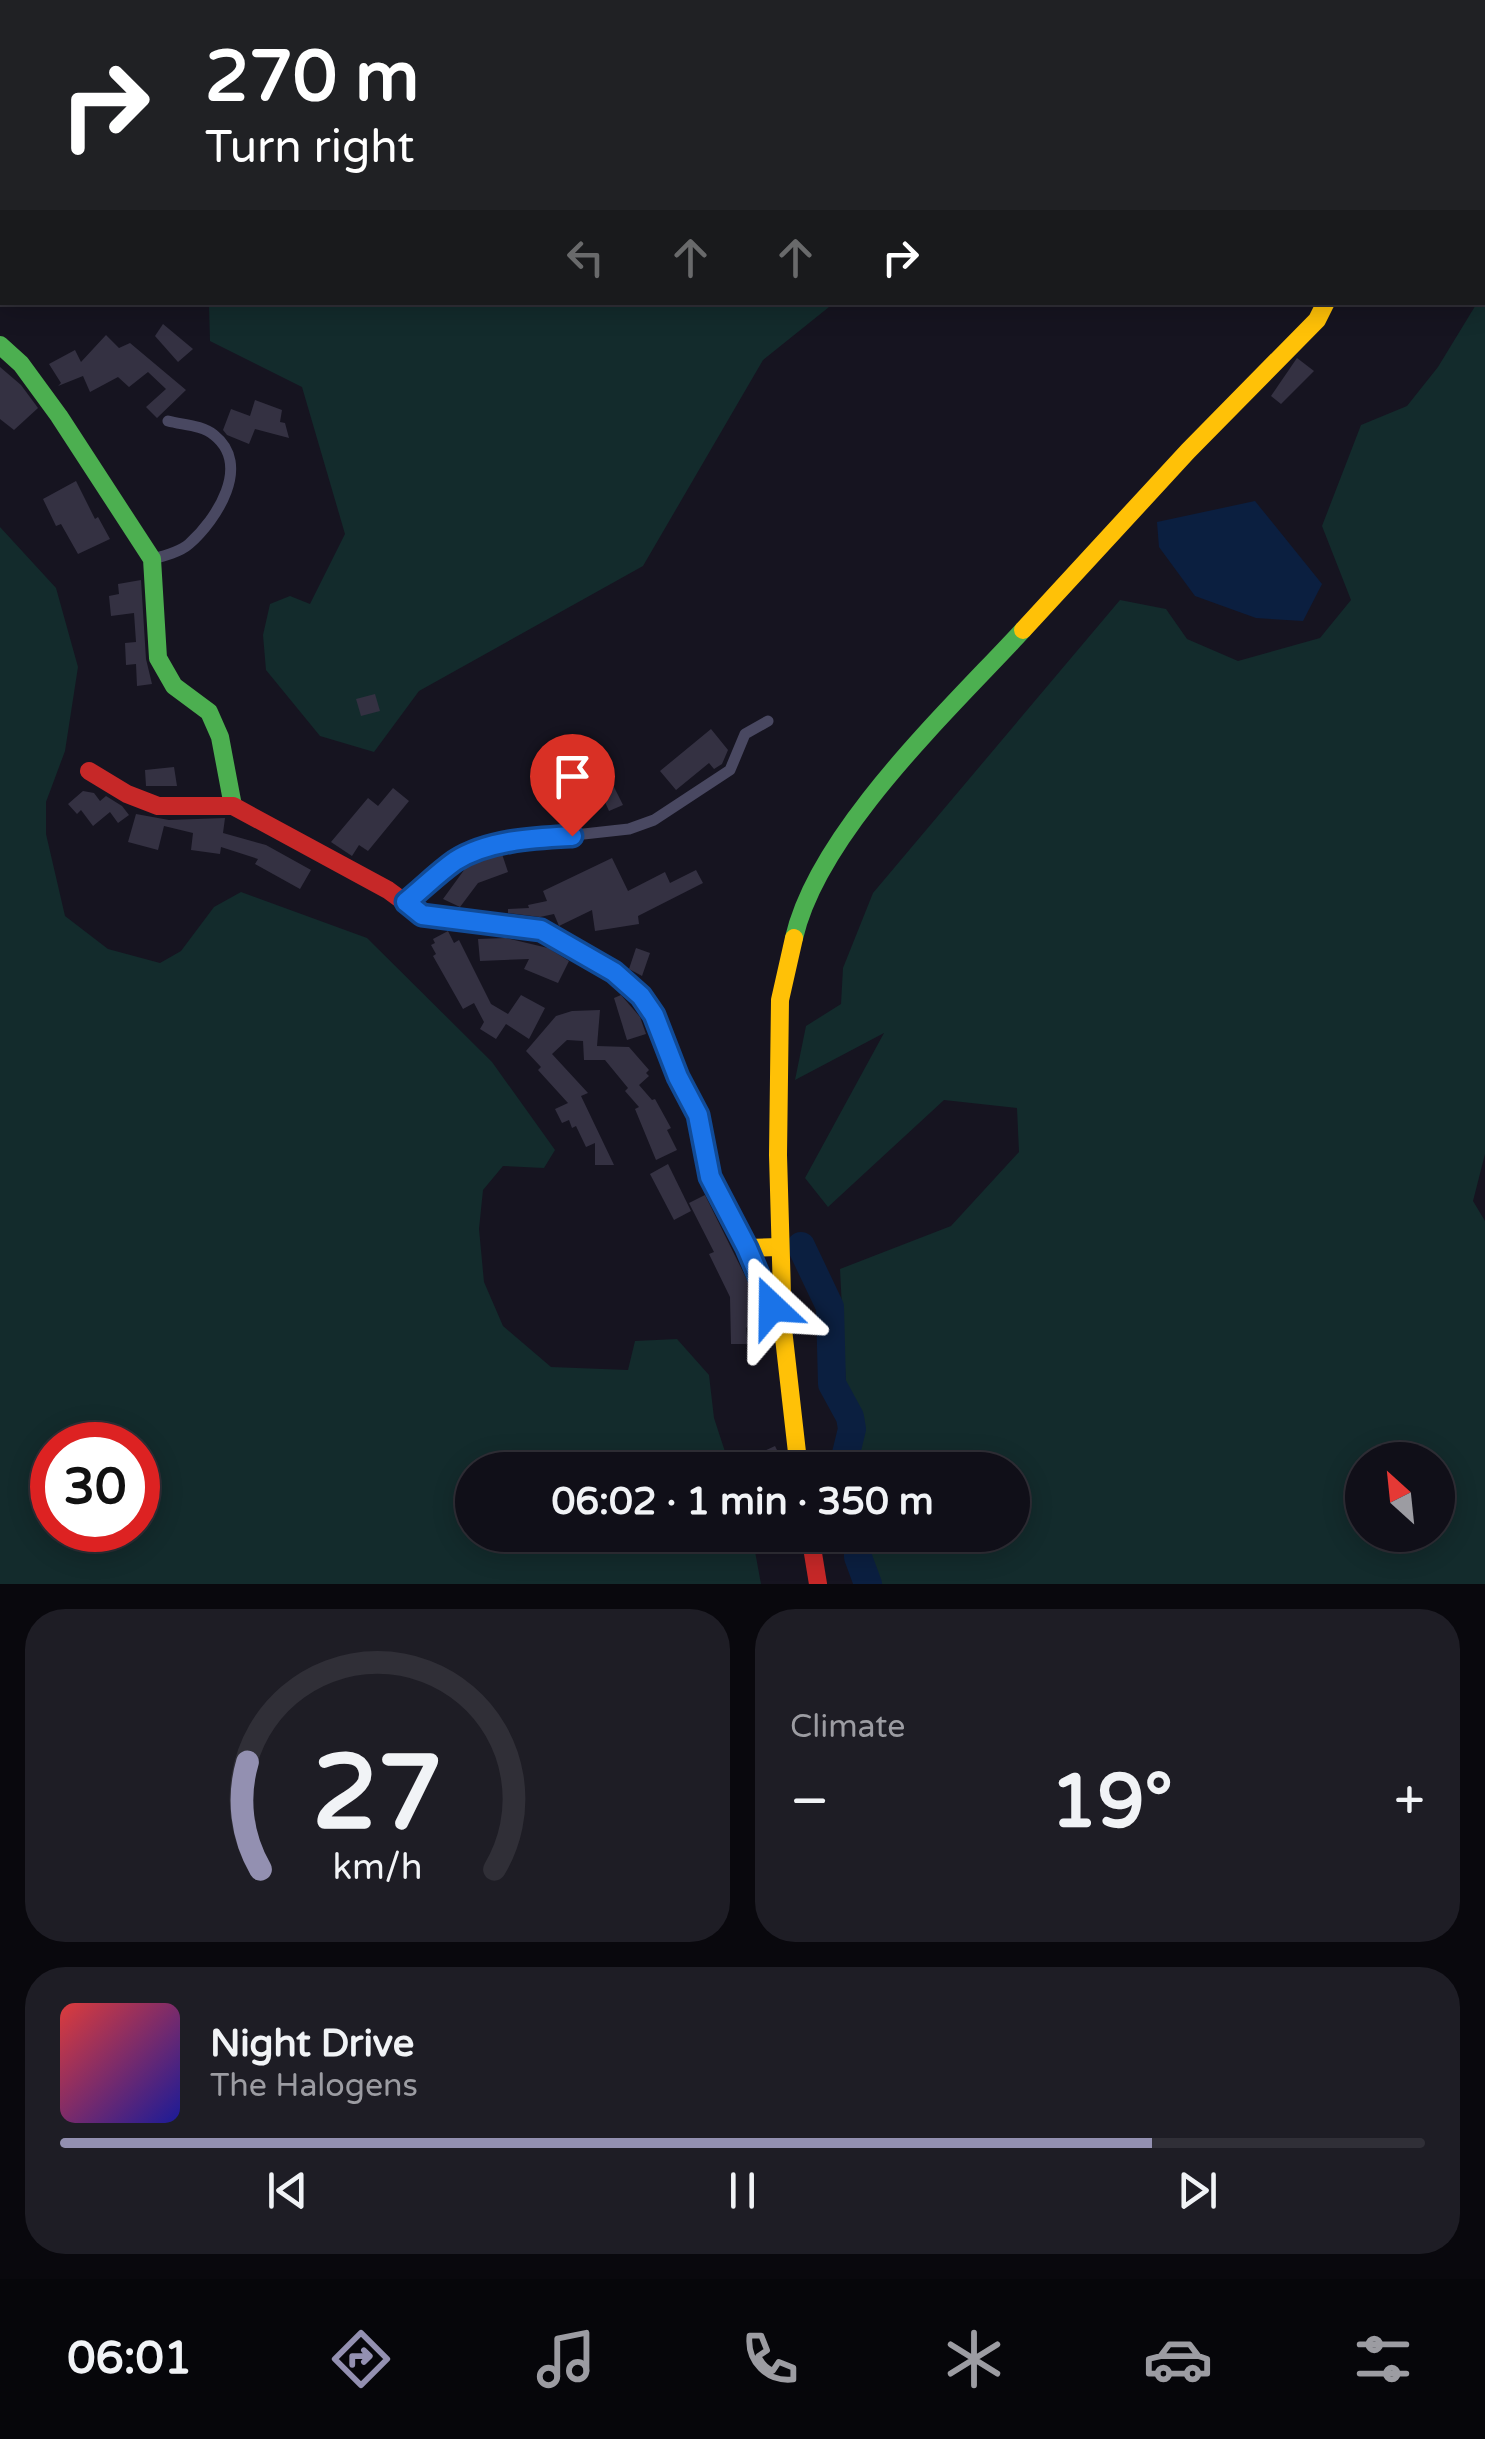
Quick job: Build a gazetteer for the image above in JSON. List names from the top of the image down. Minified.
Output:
{"north":"top left","page":{"turn":["270 m","Turn right"],"limit":"30","trip":"06:02 · 1 min · 350 m","tile":"Climate","heat":["−","19°","+"],"song":["Night Drive","The Halogens"],"tabs":"06:01","gauge":["27","km/h"]}}
